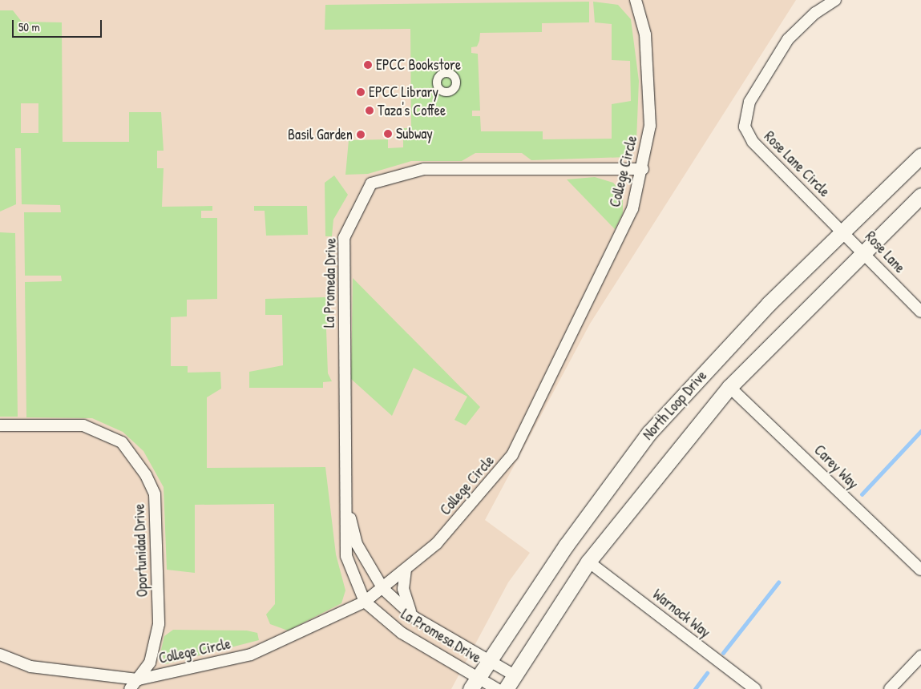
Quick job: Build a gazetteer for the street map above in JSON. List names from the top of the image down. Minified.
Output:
{"streets":{"main road":["North Loop Drive"],"street":["Rose Lane Circle","College Circle","Rose Lane","La Promeda Drive","Carey Way","Oportunidad Drive","Warnock Way","La Promesa Drive"]},"crossings":[["Rose Lane Circle","Rose Lane"],["Rose Lane Circle","North Loop Drive"],["College Circle","La Promeda Drive"],["College Circle","Oportunidad Drive"],["College Circle","La Promesa Drive"],["Rose Lane","North Loop Drive"],["La Promeda Drive","La Promesa Drive"],["North Loop Drive","Carey Way"],["North Loop Drive","Warnock Way"],["North Loop Drive","La Promesa Drive"]],"places":["EPCC Bookstore","EPCC Library","Taza's Coffee","Subway","Basil Garden"],"scale_bar":"50 m"}
